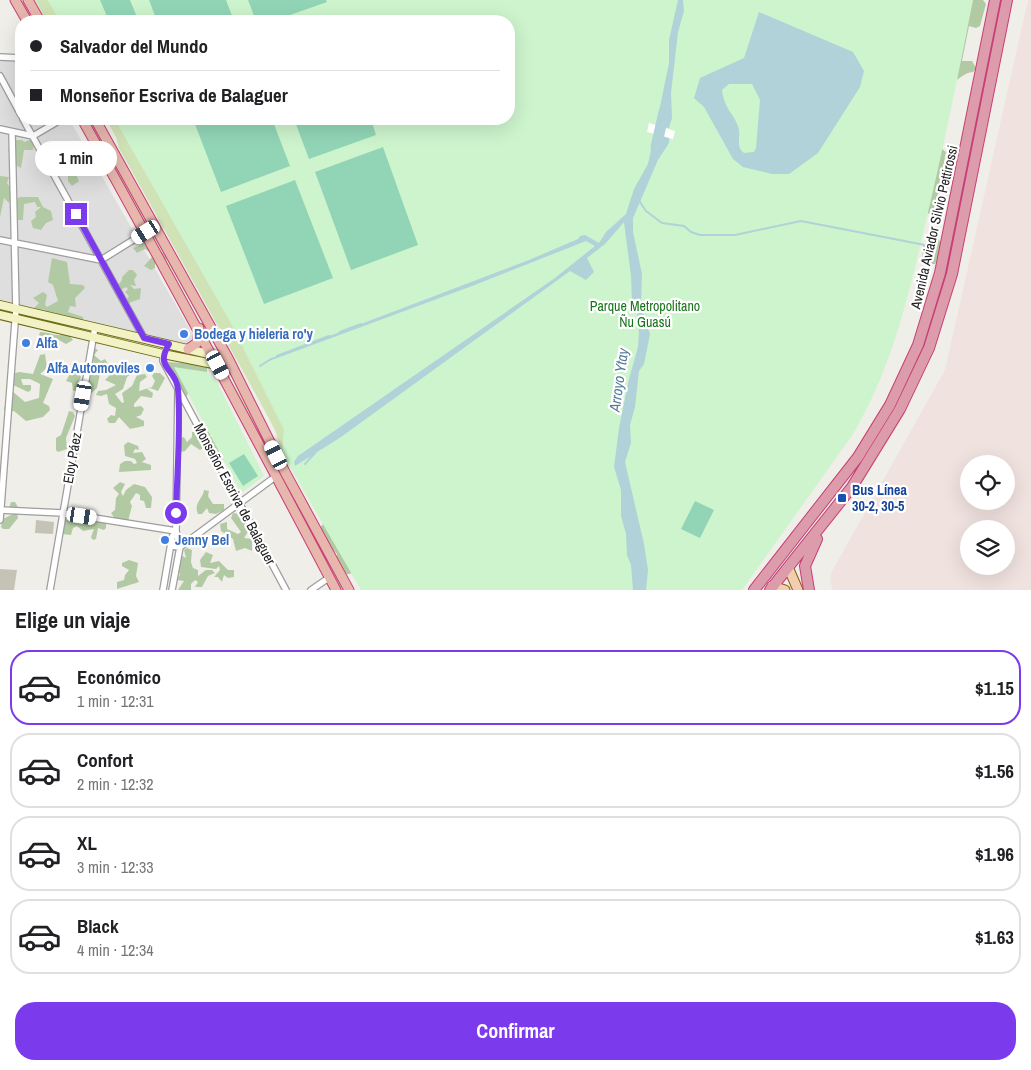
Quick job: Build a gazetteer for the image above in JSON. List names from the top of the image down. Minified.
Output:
{"streets":{"highway":["Avenida Aviador Silvio Pettirossi"],"street":["Eloy Páez","Monseñor Escriva de Balaguer"]},"water":["Arroyo Ytay"],"parks":["Parque Metropolitano Ñu Guasú"],"places":{"other":["Bodega y hieleria ro'y","Alfa","Alfa Automoviles","Jenny Bel"],"transit":["Bus Línea 30-2, 30-5"]},"page":{"banner":["Salvador del Mundo","Monseñor Escriva de Balaguer"],"bubble":"1 min","heading":"Elige un viaje","list":[{"name":"Económico","note":"1 min · 12:31","value":"$1.15"},{"name":"Confort","note":"2 min · 12:32","value":"$1.56"},{"name":"XL","note":"3 min · 12:33","value":"$1.96"},{"name":"Black","note":"4 min · 12:34","value":"$1.63"}],"buttons":"Confirmar"}}
